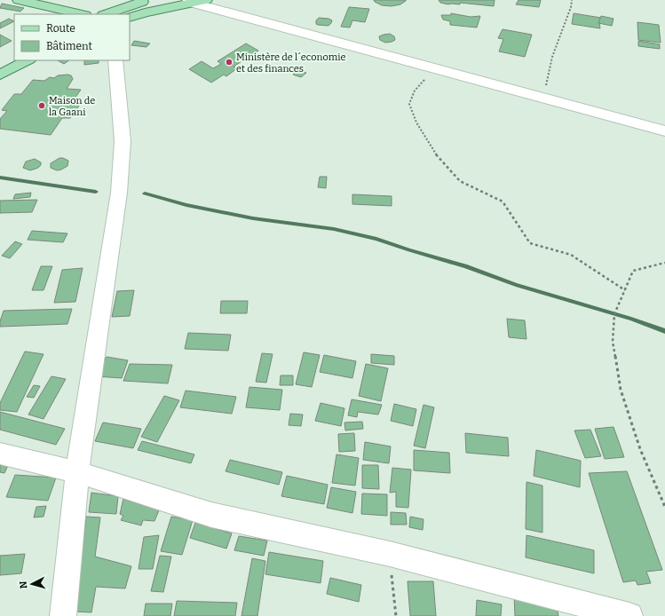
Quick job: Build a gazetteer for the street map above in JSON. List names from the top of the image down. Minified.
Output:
{"places":["Ministère de l´economie et des finances","Maison de la Gaani"],"legend":["Route","Bâtiment"],"north":"left"}
